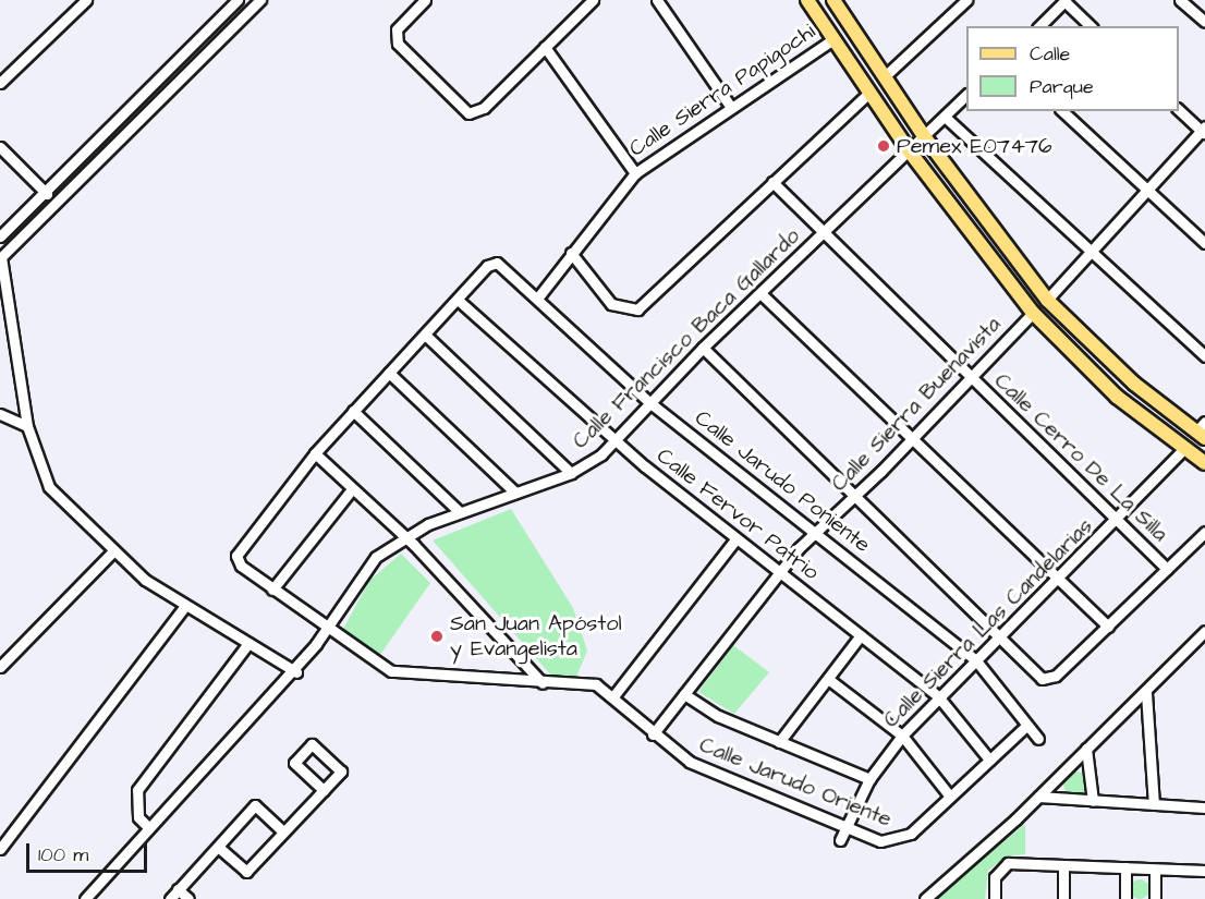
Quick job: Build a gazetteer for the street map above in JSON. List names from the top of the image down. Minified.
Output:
{"streets":{"street":["Calle Sierra Papigochi","Calle Francisco Baca Gallardo","Calle Sierra Buenavista","Calle Cerro De La Silla","Calle Jarudo Poniente","Calle Fervor Patrio","Calle Sierra Las Candelarias","Calle Jarudo Oriente"]},"crossings":[["Calle Sierra Papigochi","Calle Jarudo Poniente"],["Calle Francisco Baca Gallardo","Calle Cerro De La Silla"],["Calle Francisco Baca Gallardo","Calle Jarudo Poniente"],["Calle Francisco Baca Gallardo","Calle Fervor Patrio"],["Calle Francisco Baca Gallardo","Calle Jarudo Oriente"],["Calle Sierra Buenavista","Calle Cerro De La Silla"],["Calle Sierra Buenavista","Calle Jarudo Poniente"],["Calle Sierra Buenavista","Calle Fervor Patrio"],["Calle Sierra Buenavista","Calle Jarudo Oriente"],["Calle Cerro De La Silla","Calle Sierra Las Candelarias"],["Calle Jarudo Poniente","Calle Fervor Patrio"],["Calle Jarudo Poniente","Calle Sierra Las Candelarias"],["Calle Fervor Patrio","Calle Sierra Las Candelarias"],["Calle Sierra Las Candelarias","Calle Jarudo Oriente"]],"places":["Pemex E07476","San Juan Apóstol y Evangelista"],"legend":["Calle","Parque"],"scale_bar":"100 m"}
